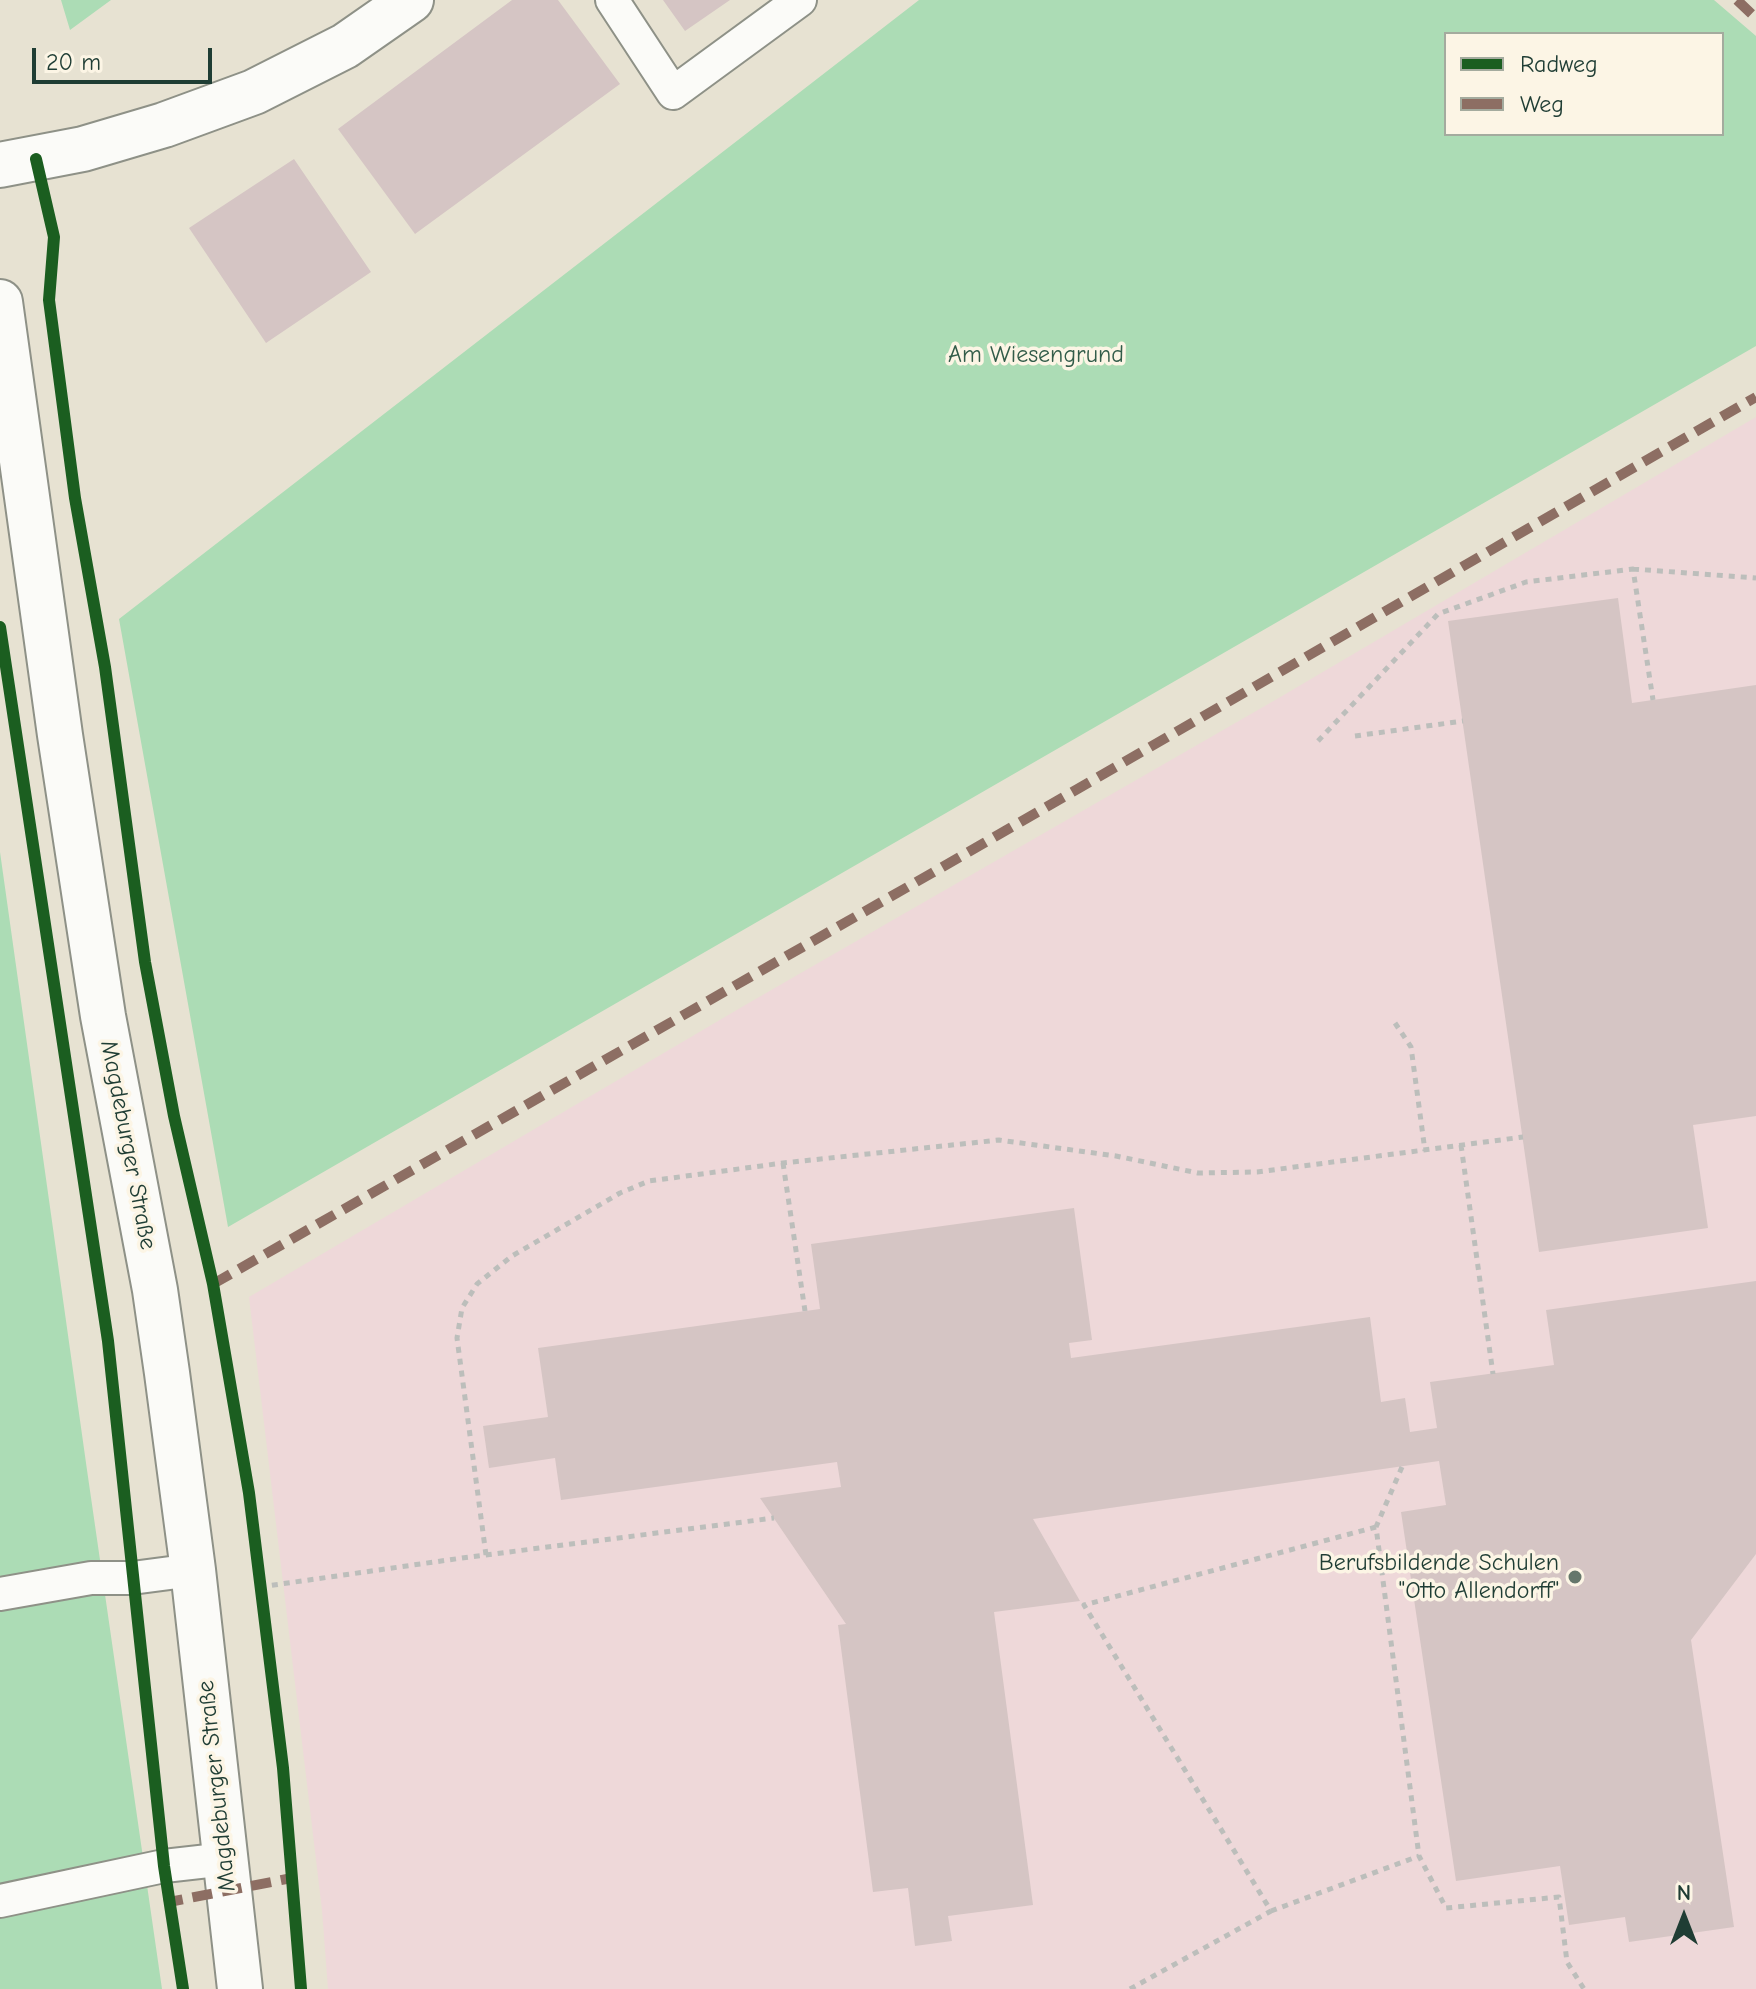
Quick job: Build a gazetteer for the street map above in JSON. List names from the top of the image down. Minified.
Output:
{"streets":{"main road":["Magdeburger Straße"]},"parks":["Am Wiesengrund"],"places":["Berufsbildende Schulen \"Otto Allendorff\""],"legend":["Radweg","Weg"],"scale_bar":"20 m","north":"top"}
